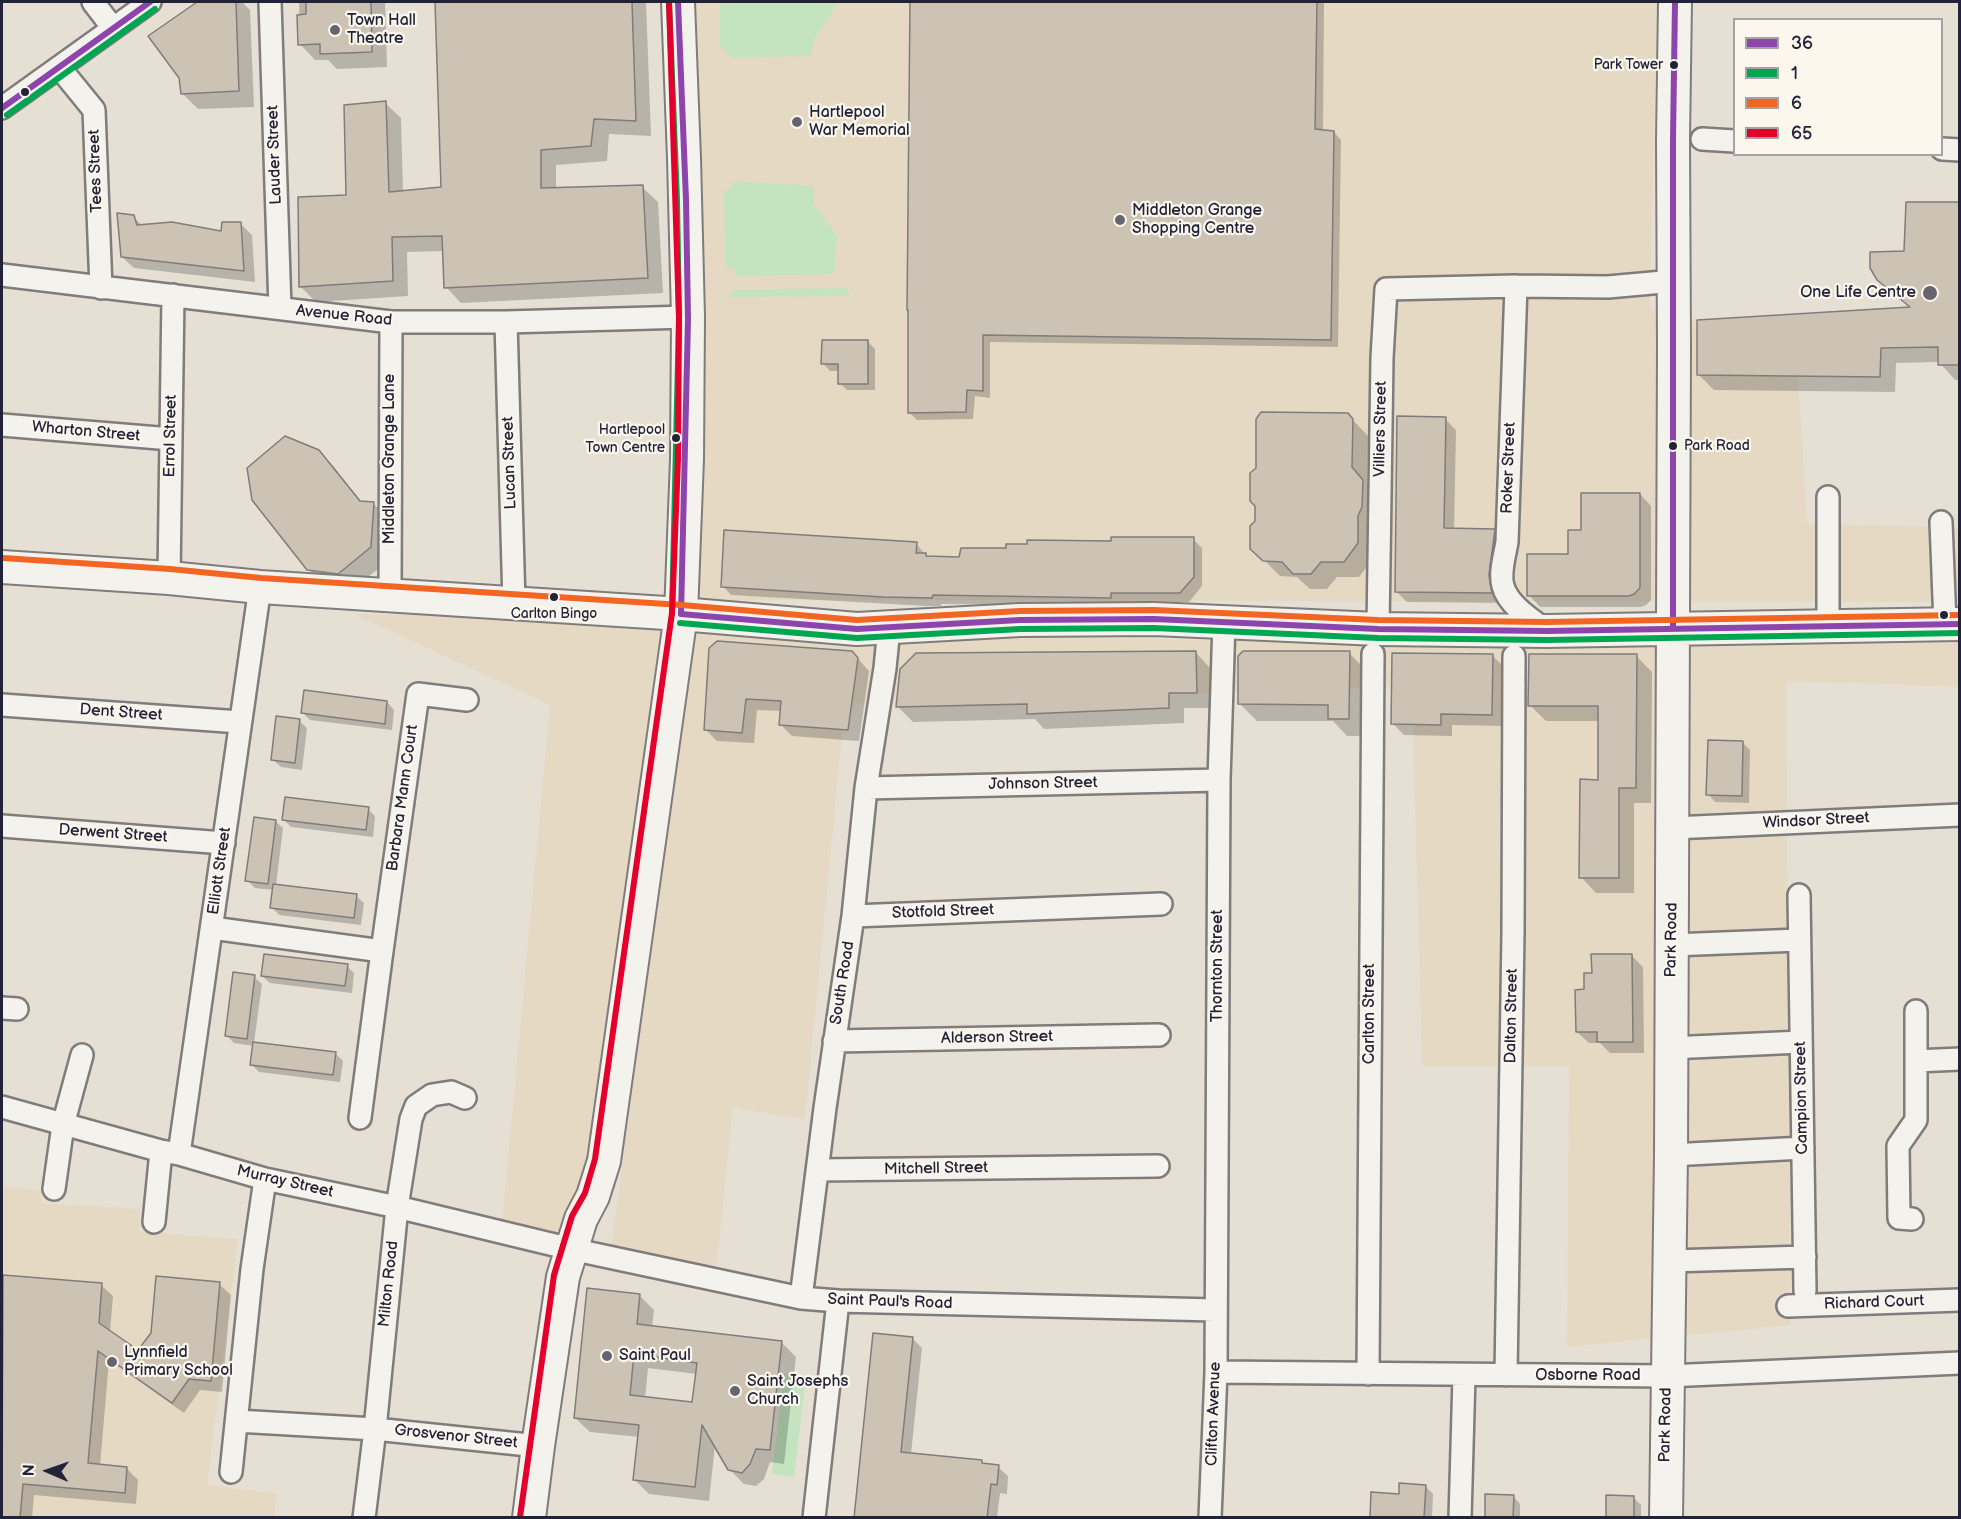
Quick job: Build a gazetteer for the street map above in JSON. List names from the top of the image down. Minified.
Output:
{"streets":{"street":["Lauder Street","Tees Street","Avenue Road","Villiers Street","Wharton Street","Errol Street","Middleton Grange Lane","Lucan Street","Roker Street","Dent Street","Johnson Street","Barbara Mann Court","Windsor Street","Derwent Street","Elliott Street","Stotfold Street","Park Road","Thornton Street","South Road","Carlton Street","Dalton Street","Alderson Street","Campion Street","Mitchell Street","Murray Street","Milton Road","Saint Paul's Road","Richard Court","Osborne Road","Clifton Avenue","Grosvenor Street"]},"crossings":[["Lauder Street","Avenue Road"],["Tees Street","Avenue Road"],["Avenue Road","Errol Street"],["Avenue Road","Middleton Grange Lane"],["Avenue Road","Lucan Street"],["Villiers Street","Roker Street"],["Villiers Street","Carlton Street"],["Wharton Street","Errol Street"],["Dent Street","Elliott Street"],["Johnson Street","Thornton Street"],["Johnson Street","South Road"],["Windsor Street","Park Road"],["Derwent Street","Elliott Street"],["Elliott Street","Murray Street"],["Stotfold Street","South Road"],["Park Road","Osborne Road"],["Thornton Street","Saint Paul's Road"],["Thornton Street","Clifton Avenue"],["South Road","Alderson Street"],["South Road","Mitchell Street"],["South Road","Saint Paul's Road"],["Carlton Street","Osborne Road"],["Dalton Street","Osborne Road"],["Murray Street","Milton Road"],["Murray Street","Saint Paul's Road"],["Milton Road","Grosvenor Street"],["Saint Paul's Road","Clifton Avenue"],["Osborne Road","Clifton Avenue"]],"places":["Town Hall Theatre","Park Tower","Hartlepool War Memorial","Middleton Grange Shopping Centre","One Life Centre","Hartlepool Town Centre","Park Road","Carlton Bingo","Saint Paul","Lynnfield Primary School","Saint Josephs Church"],"lines":["transit line 36","transit line 1","transit line 65","transit line 6"],"legend":["36","1","6","65"],"north":"left"}
